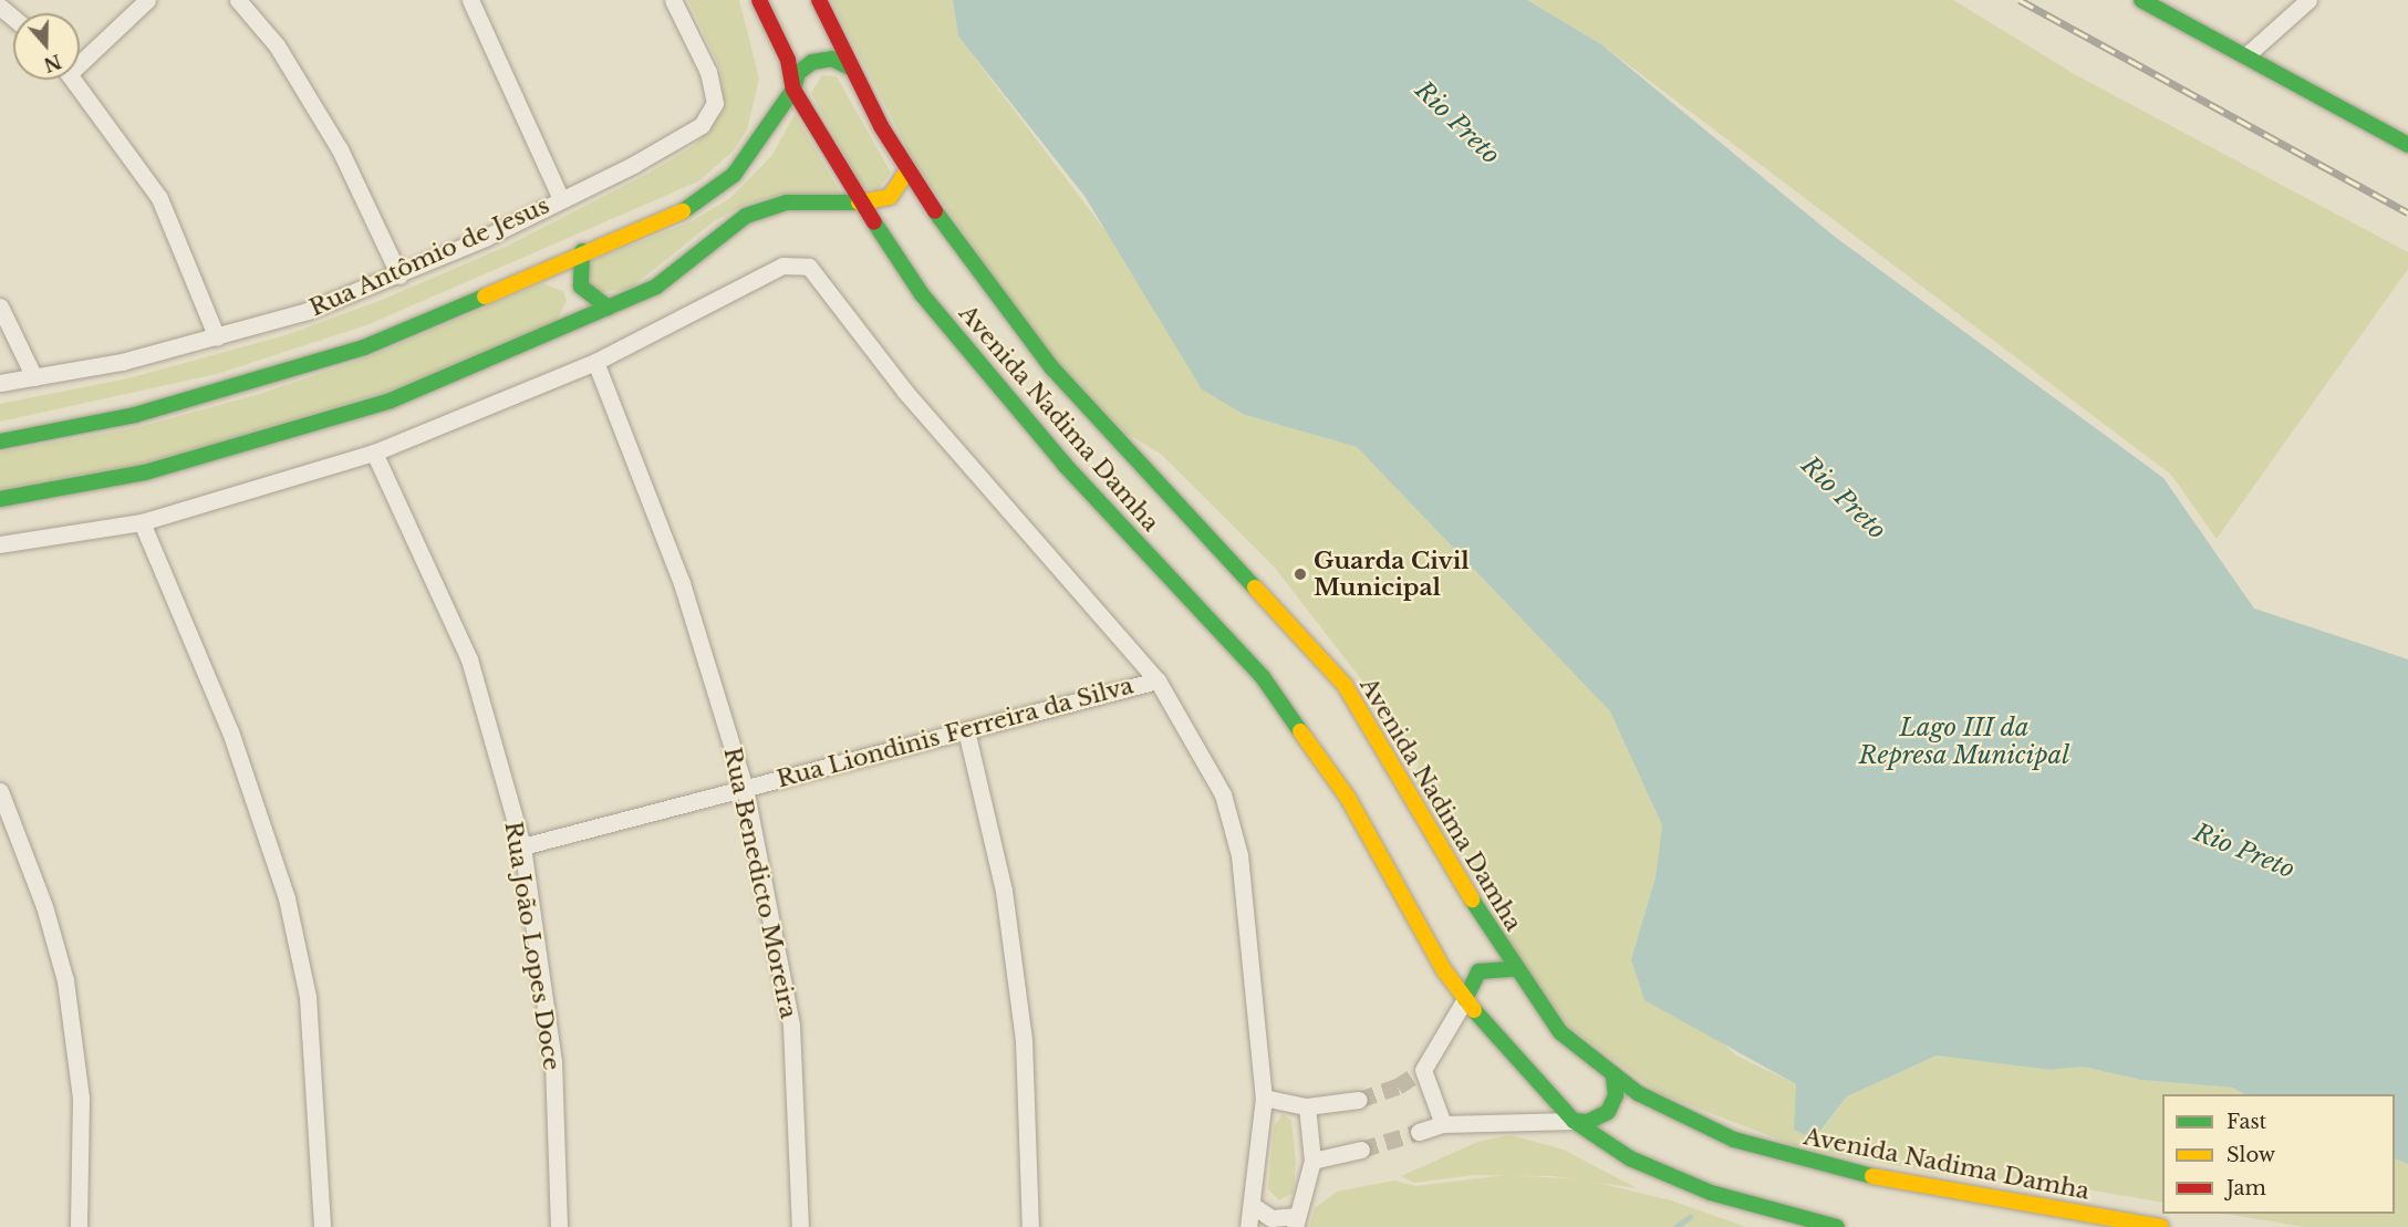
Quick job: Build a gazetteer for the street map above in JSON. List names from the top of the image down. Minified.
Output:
{"streets":{"main road":["Avenida Nadima Damha"],"street":["Rua Antômio de Jesus","Rua Liondinis Ferreira da Silva","Rua Benedicto Moreira","Rua João Lopes Doce"]},"crossings":[["Rua Liondinis Ferreira da Silva","Rua Benedicto Moreira"],["Rua Liondinis Ferreira da Silva","Rua João Lopes Doce"]],"water":["Rio Preto","Lago III da Represa Municipal"],"places":["Guarda Civil Municipal"],"legend":["Fast","Slow","Jam"],"north":"bottom"}
